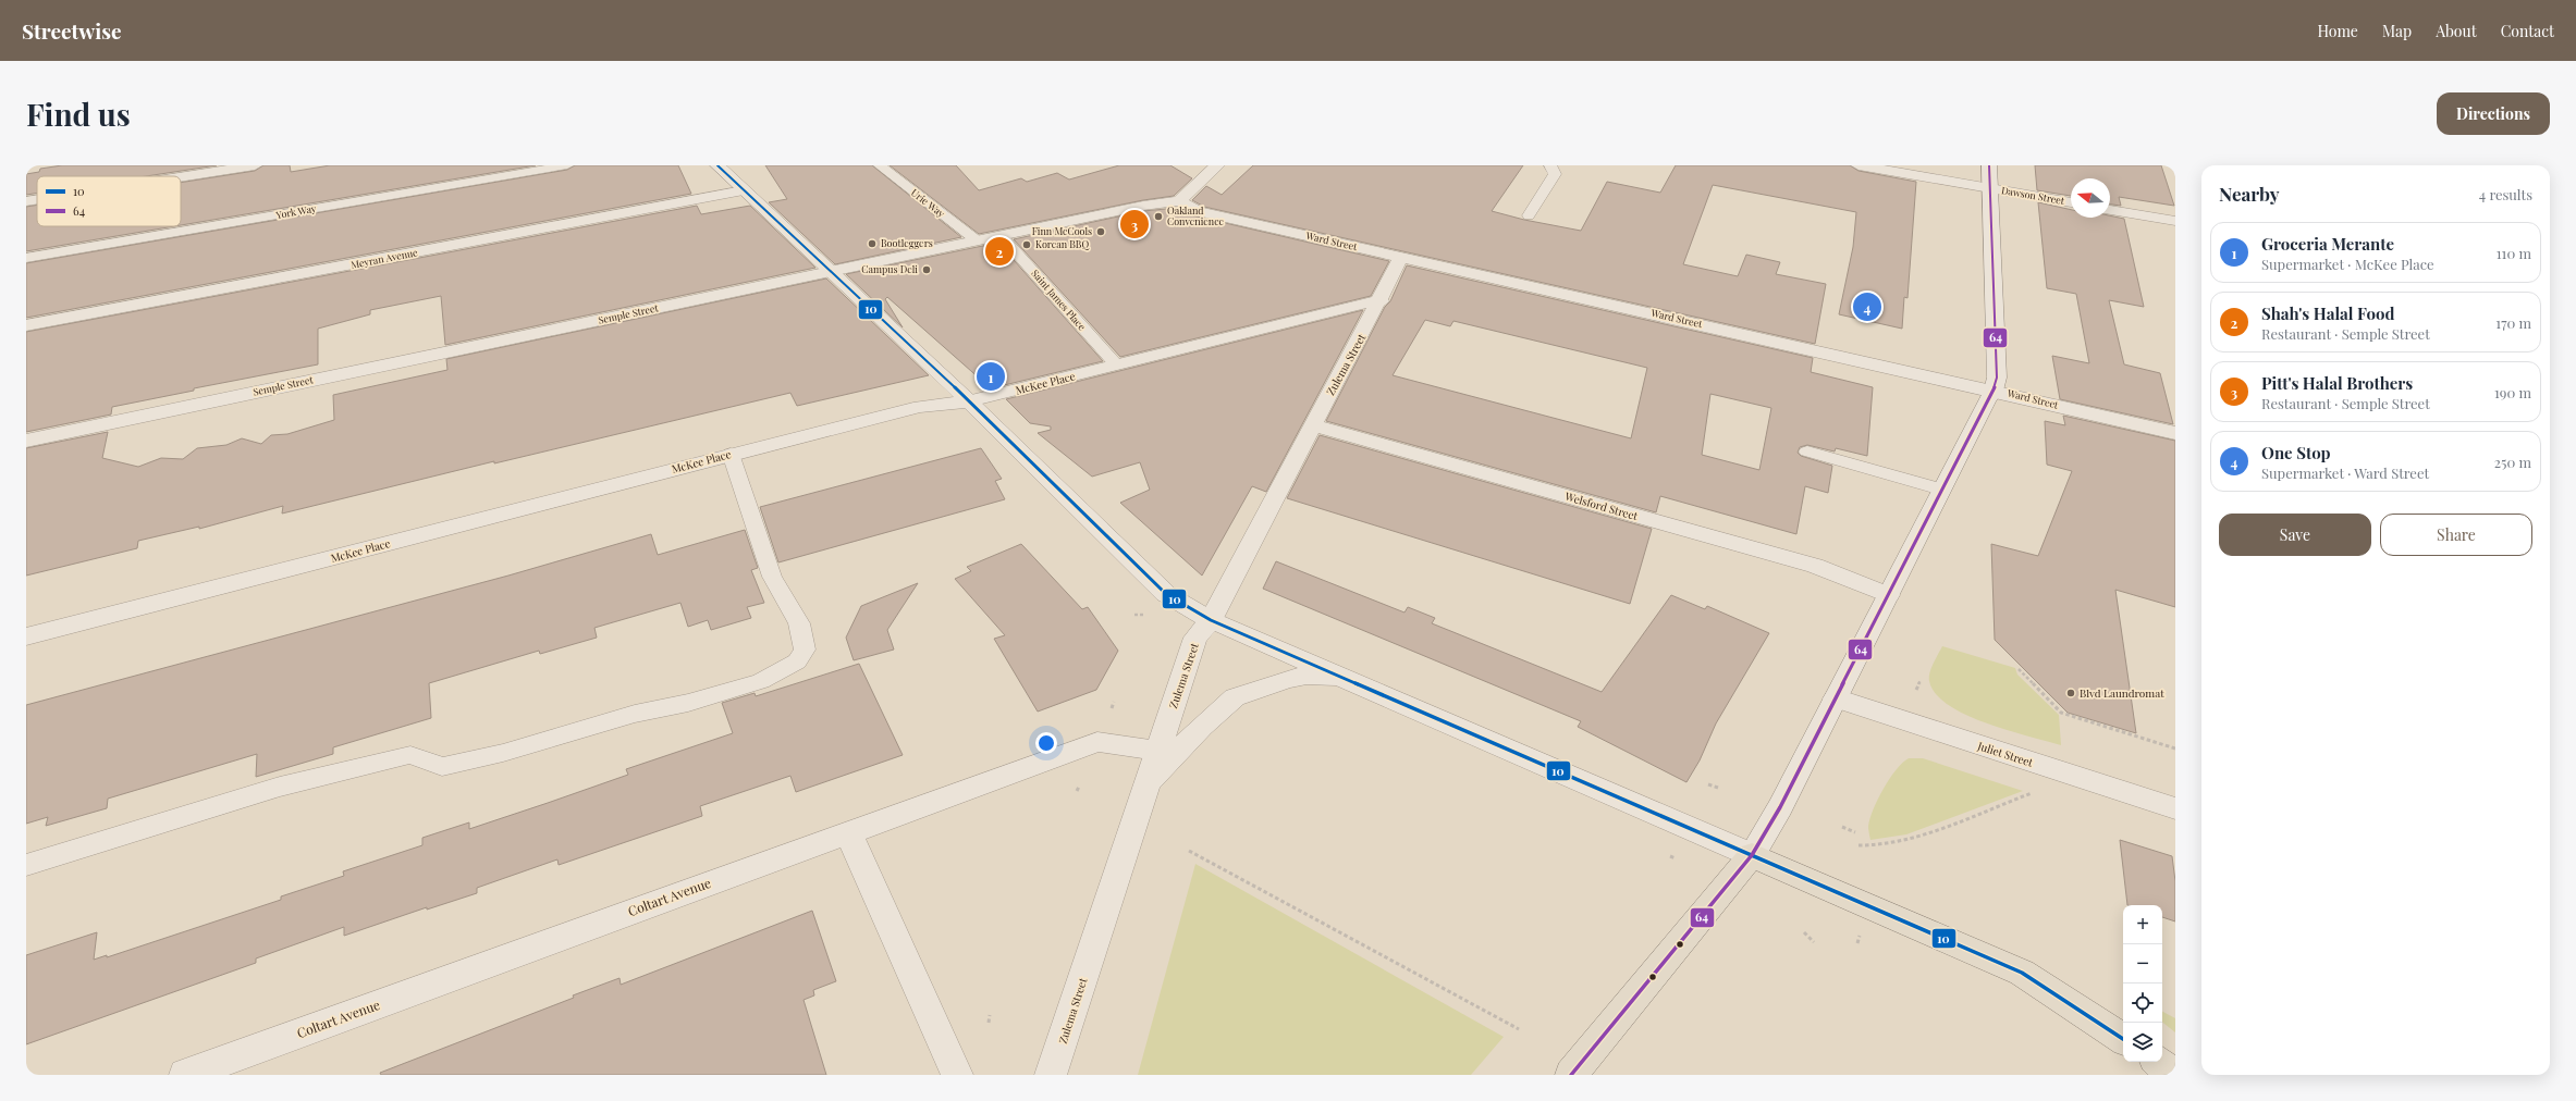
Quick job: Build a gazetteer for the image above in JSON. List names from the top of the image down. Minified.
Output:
{"streets":{"street":["Dawson Street","Ward Street","Meyran Avenue","Semple Street","Zulema Street","McKee Place","Welsford Street","Juliet Street","Coltart Avenue"],"lane":["Urie Way","York Way","Saint James Place"]},"crossings":[["Urie Way","Semple Street"],["Ward Street","Semple Street"],["Ward Street","Zulema Street"],["Saint James Place","Semple Street"],["Saint James Place","McKee Place"],["Zulema Street","McKee Place"],["Zulema Street","Welsford Street"],["Zulema Street","Coltart Avenue"]],"places":["Oakland Convenience","Finn McCools","Bootleggers","Korean BBQ","Campus Deli","Blvd Laundromat"],"lines":["transit line 10","transit line 64"],"legend":["10","64"],"north":"left","page":{"header":"Streetwise","nav":["Home","Map","About","Contact"],"buttons":["Directions",["Save","Share"]],"title":"Find us","heading":["Nearby","4 results"],"pins":["3","2","4","1"],"list":[{"mark":"1","name":"Groceria Merante","note":"Supermarket · McKee Place","value":"110 m"},{"mark":"2","name":"Shah's Halal Food","note":"Restaurant · Semple Street","value":"170 m"},{"mark":"3","name":"Pitt's Halal Brothers","note":"Restaurant · Semple Street","value":"190 m"},{"mark":"4","name":"One Stop","note":"Supermarket · Ward Street","value":"250 m"}],"map_buttons":["+","−"]}}
